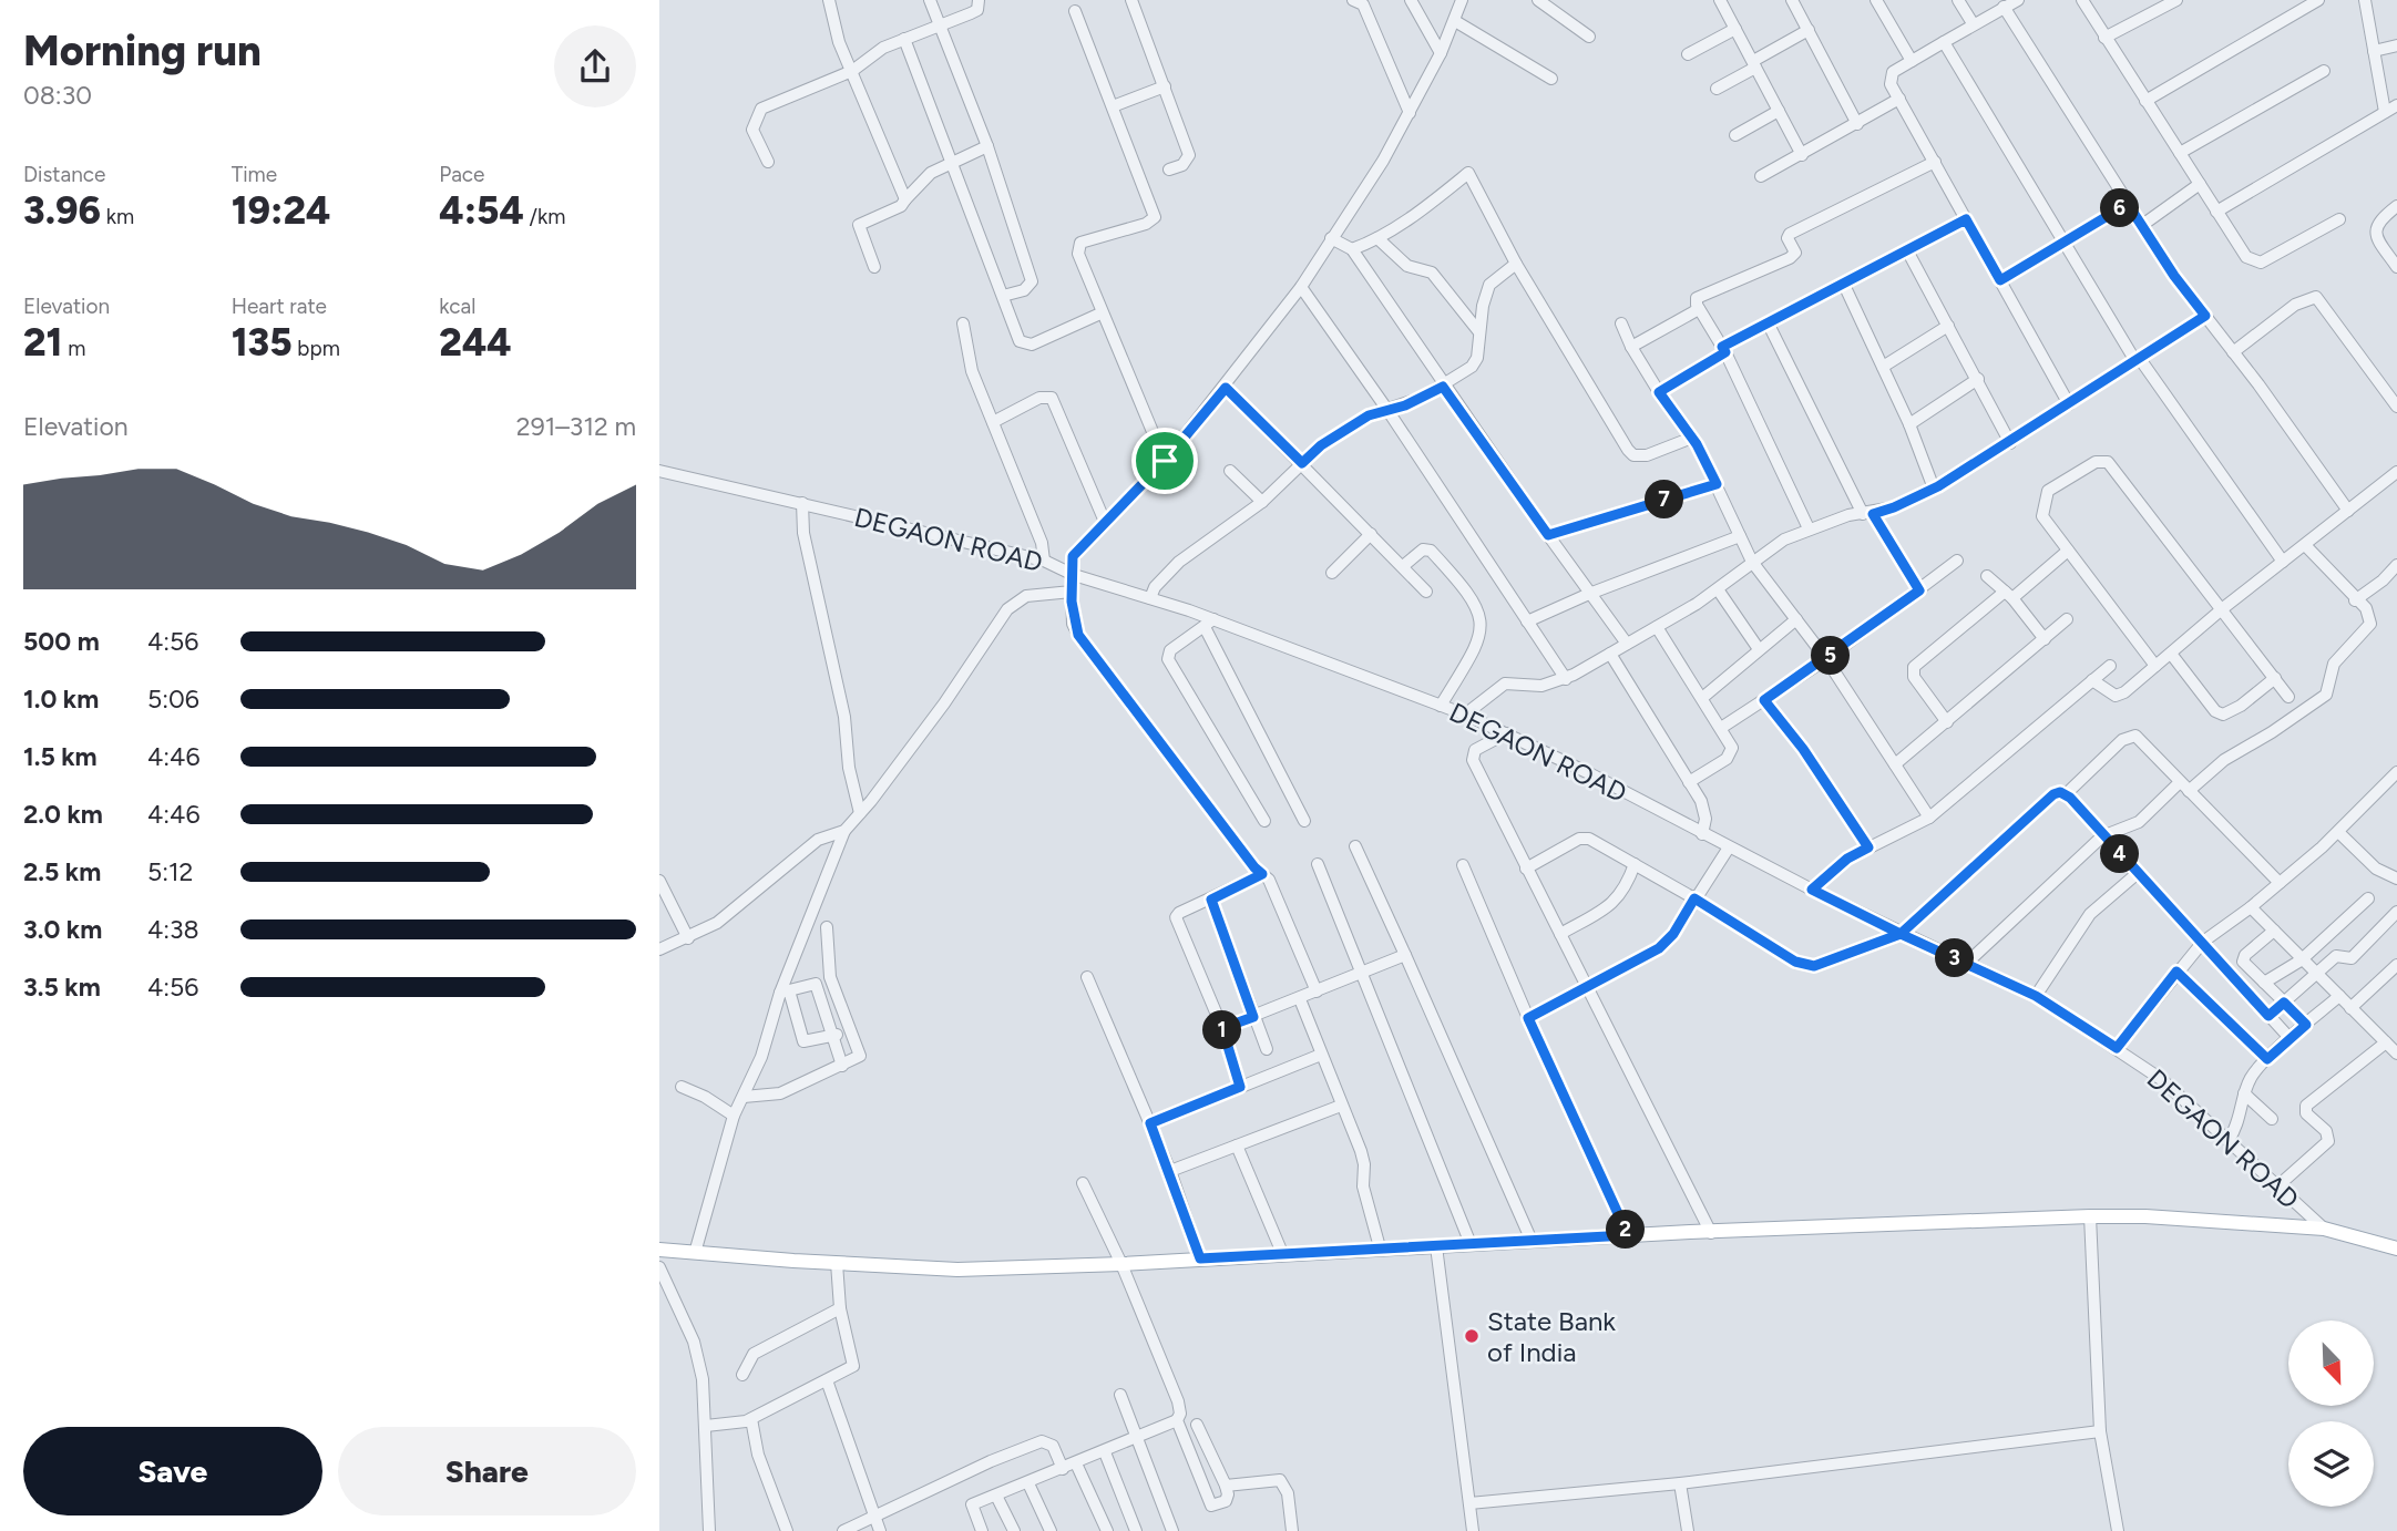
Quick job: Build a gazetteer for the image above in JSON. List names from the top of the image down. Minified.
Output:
{"streets":{"street":["DEGAON ROAD"]},"places":["State Bank of India"],"north":"bottom right","page":{"heading":["Morning run","08:30"],"stats":[["Distance","3.96 km"],["Time","19:24"],["Pace","4:54 /km"],["Elevation","21 m"],["Heart rate","135 bpm"],["kcal","244"]],"pins":["6","7","5","4","3","1","2"],"chart":["Elevation","291–312 m"],"list":[{"name":"500 m","note":"4:56"},{"name":"1.0 km","note":"5:06"},{"name":"1.5 km","note":"4:46"},{"name":"2.0 km","note":"4:46"},{"name":"2.5 km","note":"5:12"},{"name":"3.0 km","note":"4:38"},{"name":"3.5 km","note":"4:56"}],"buttons":["Save","Share"]}}
